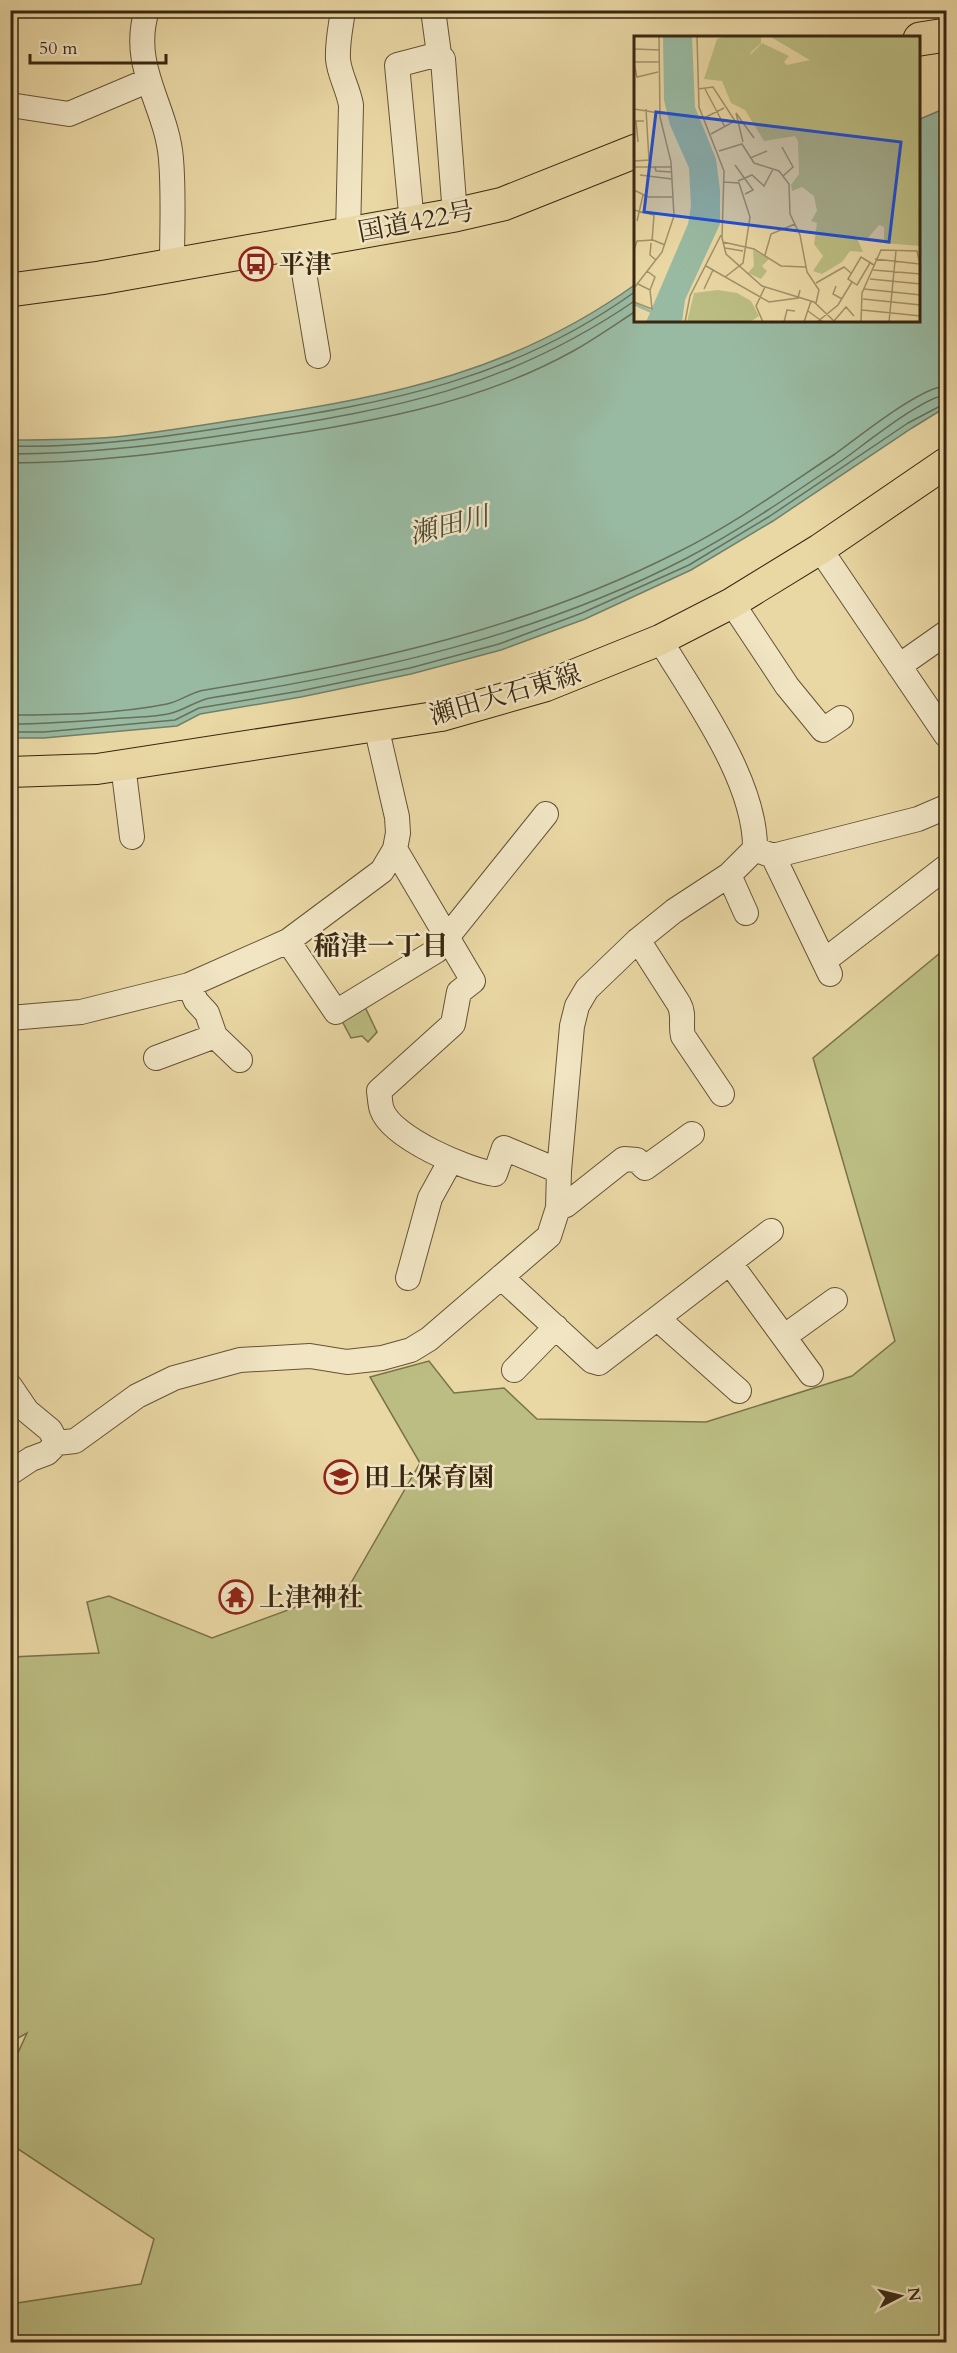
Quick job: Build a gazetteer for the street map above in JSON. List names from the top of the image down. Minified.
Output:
{"streets":{"highway":["国道422号"],"main road":["瀬田大石東線"]},"districts":["稲津一丁目"],"water":["瀬田川"],"places":{"bus stop":["平津"],"school or university":["田上保育園"],"temple":["上津神社"]},"scale_bar":"50 m","north":"right"}
